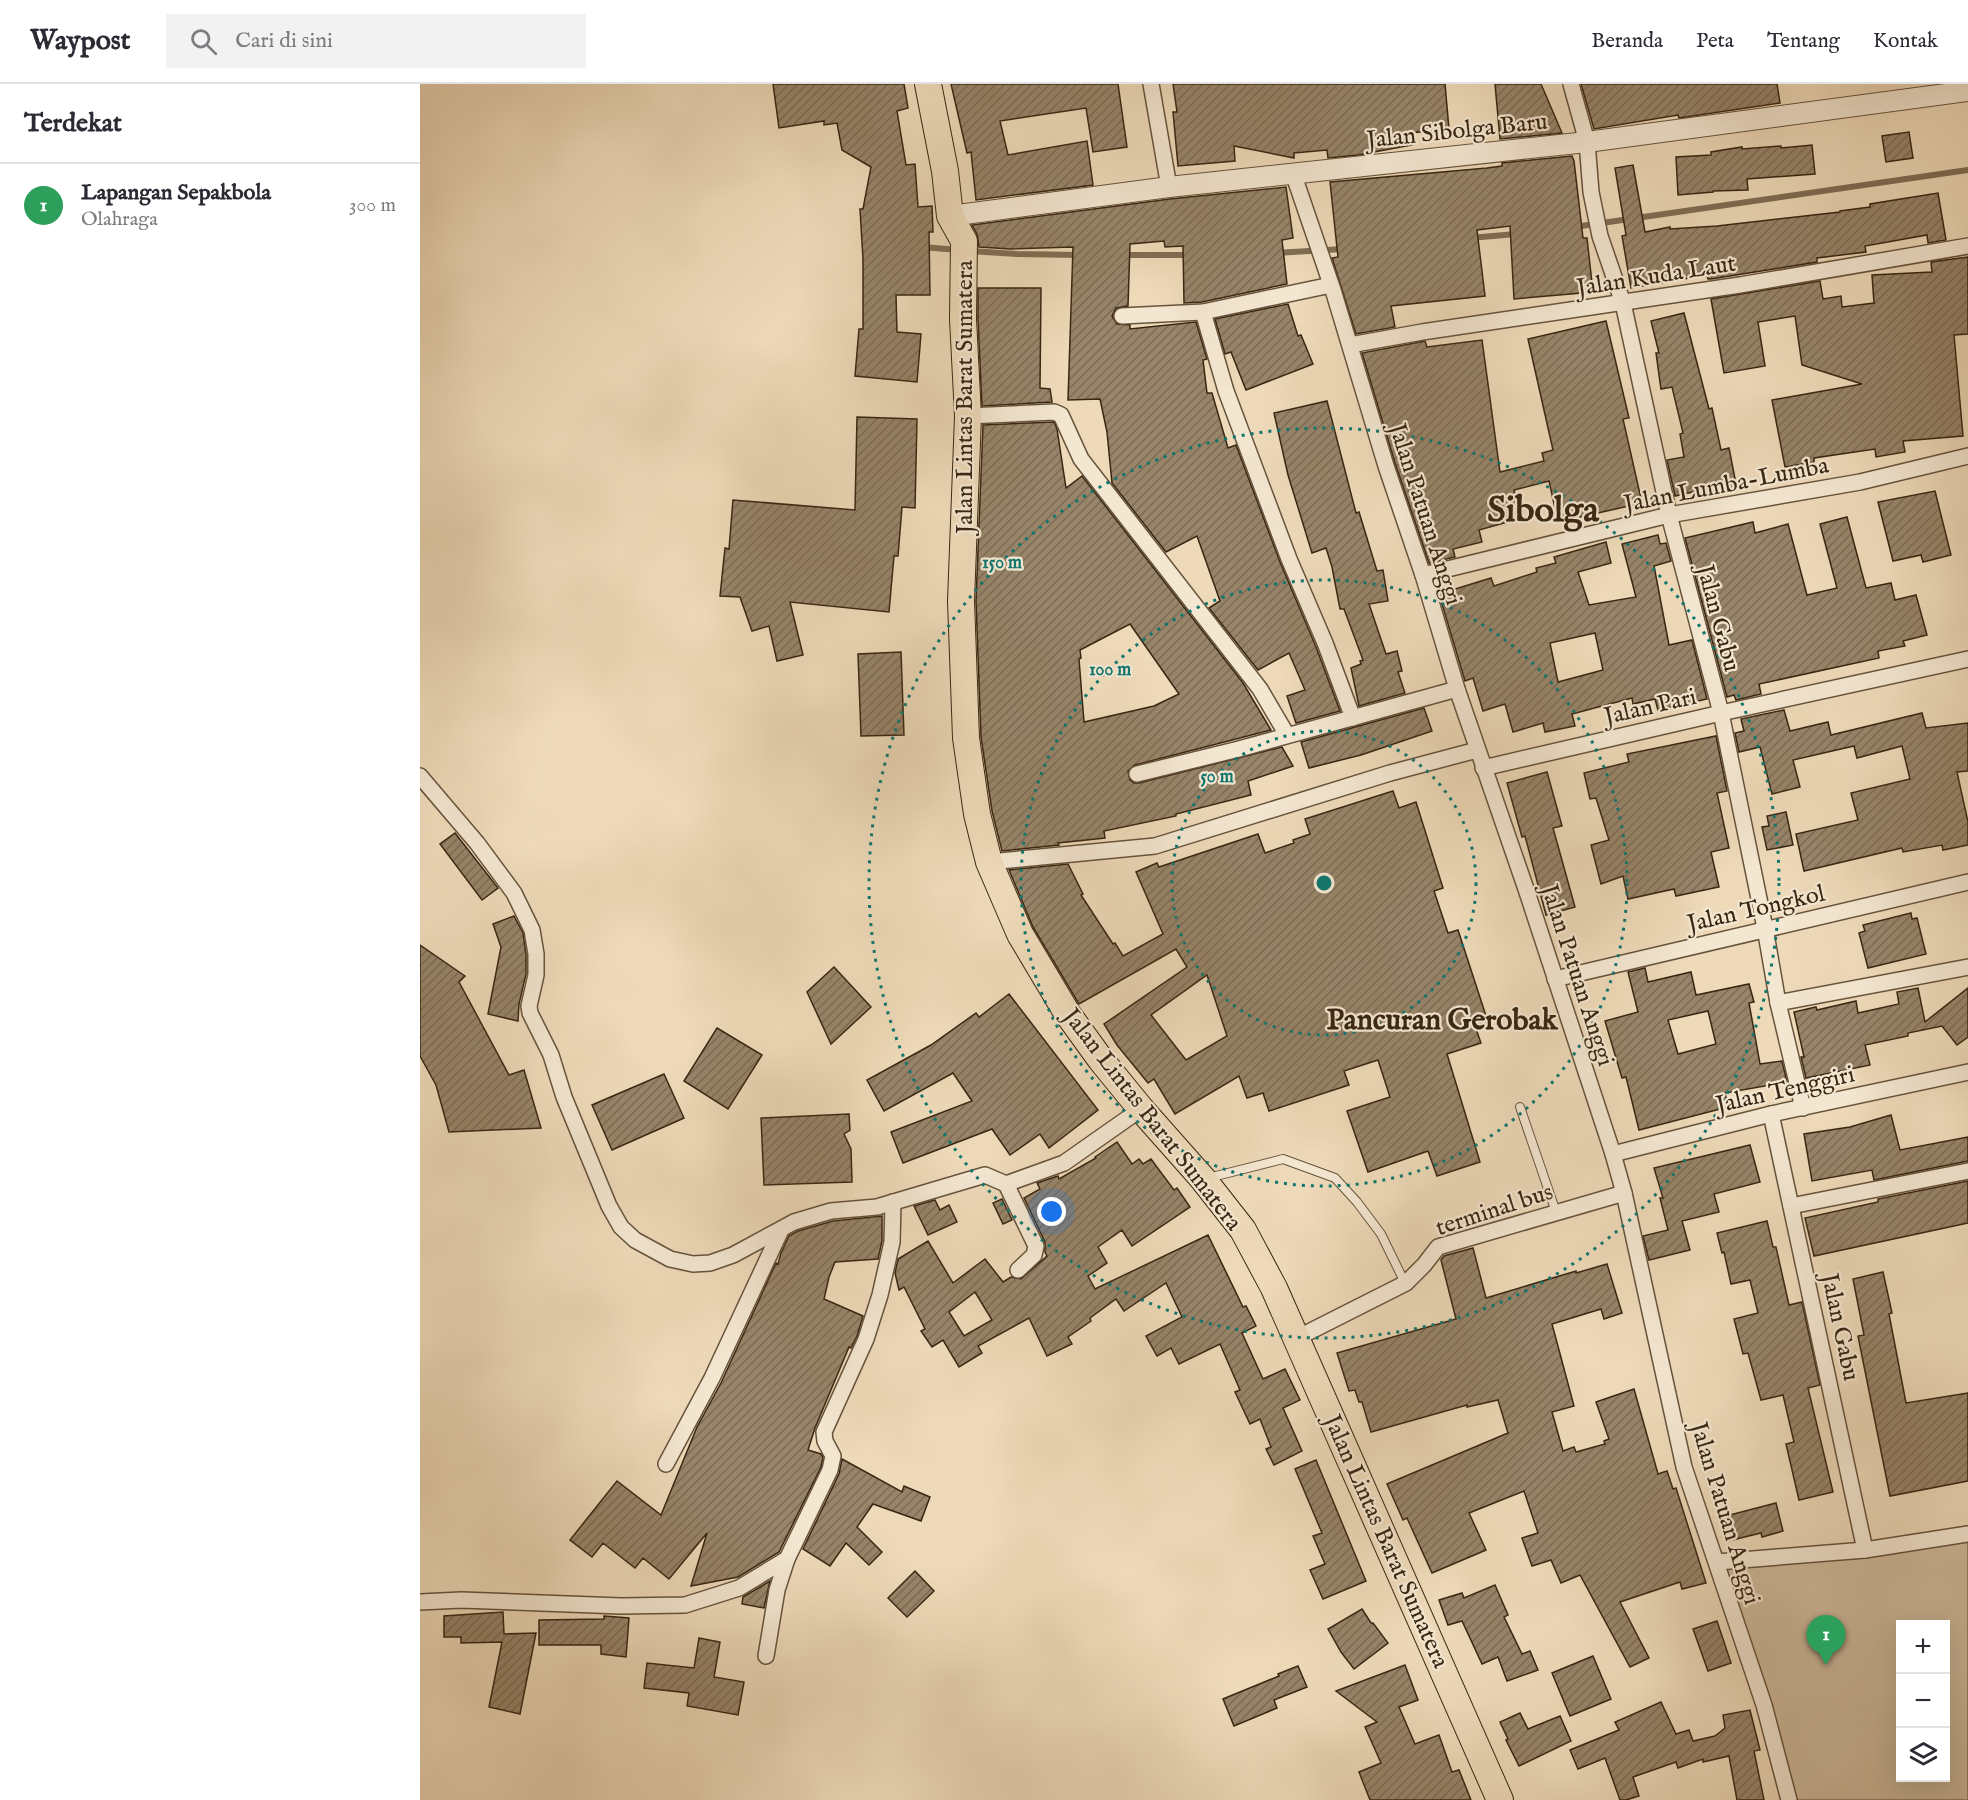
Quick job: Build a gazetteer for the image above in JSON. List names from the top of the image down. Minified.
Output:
{"streets":{"highway":["Jalan Lintas Barat Sumatera"],"street":["Jalan Sibolga Baru","Jalan Kuda Laut","Jalan Lumba-Lumba","Jalan Patuan Anggi","Jalan Gabu","Jalan Pari","Jalan Tongkol","Jalan Tenggiri","terminal bus"]},"crossings":[["Jalan Sibolga Baru","Jalan Lintas Barat Sumatera"],["Jalan Sibolga Baru","Jalan Patuan Anggi"],["Jalan Sibolga Baru","Jalan Gabu"],["Jalan Kuda Laut","Jalan Patuan Anggi"],["Jalan Kuda Laut","Jalan Gabu"],["Jalan Lintas Barat Sumatera","terminal bus"],["Jalan Lumba-Lumba","Jalan Patuan Anggi"],["Jalan Lumba-Lumba","Jalan Gabu"],["Jalan Patuan Anggi","Jalan Pari"],["Jalan Patuan Anggi","Jalan Tongkol"],["Jalan Patuan Anggi","Jalan Tenggiri"],["Jalan Patuan Anggi","terminal bus"],["Jalan Gabu","Jalan Pari"],["Jalan Gabu","Jalan Tongkol"],["Jalan Gabu","Jalan Tenggiri"]],"districts":["Sibolga","Pancuran Gerobak"],"page":{"header":"Waypost","search":"Cari di sini","nav":["Beranda","Peta","Tentang","Kontak"],"heading":"Terdekat","list":[{"mark":"1","name":"Lapangan Sepakbola","note":"Olahraga","value":"300 m"}],"pins":"1","map_buttons":["+","−"]},"rings":["150 m","100 m","50 m"]}
